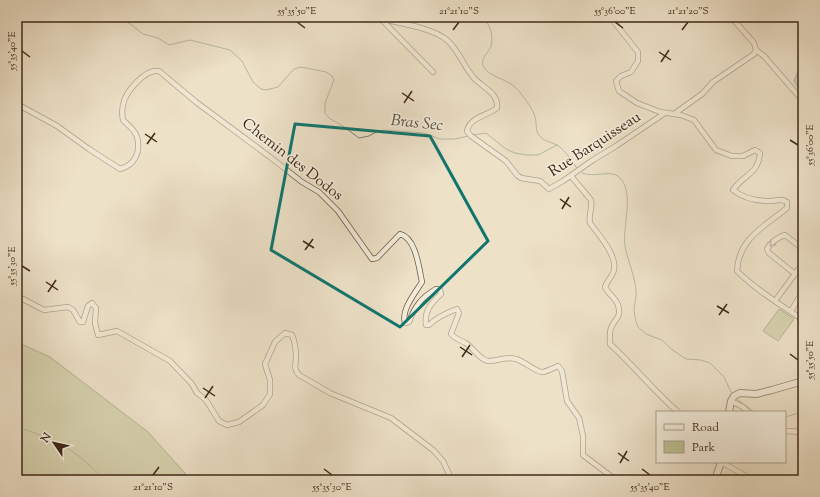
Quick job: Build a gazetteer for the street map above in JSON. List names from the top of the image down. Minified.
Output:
{"streets":{"street":["Rue Barquisseau","Chemin des Dodos"]},"water":["Bras Sec"],"legend":["Road","Park"],"north":"top left","coordinates":["55°35'50\"E","21°21'10\"S","55°36'00\"E","21°21'20\"S","55°35'40\"E","55°35'30\"E"]}
